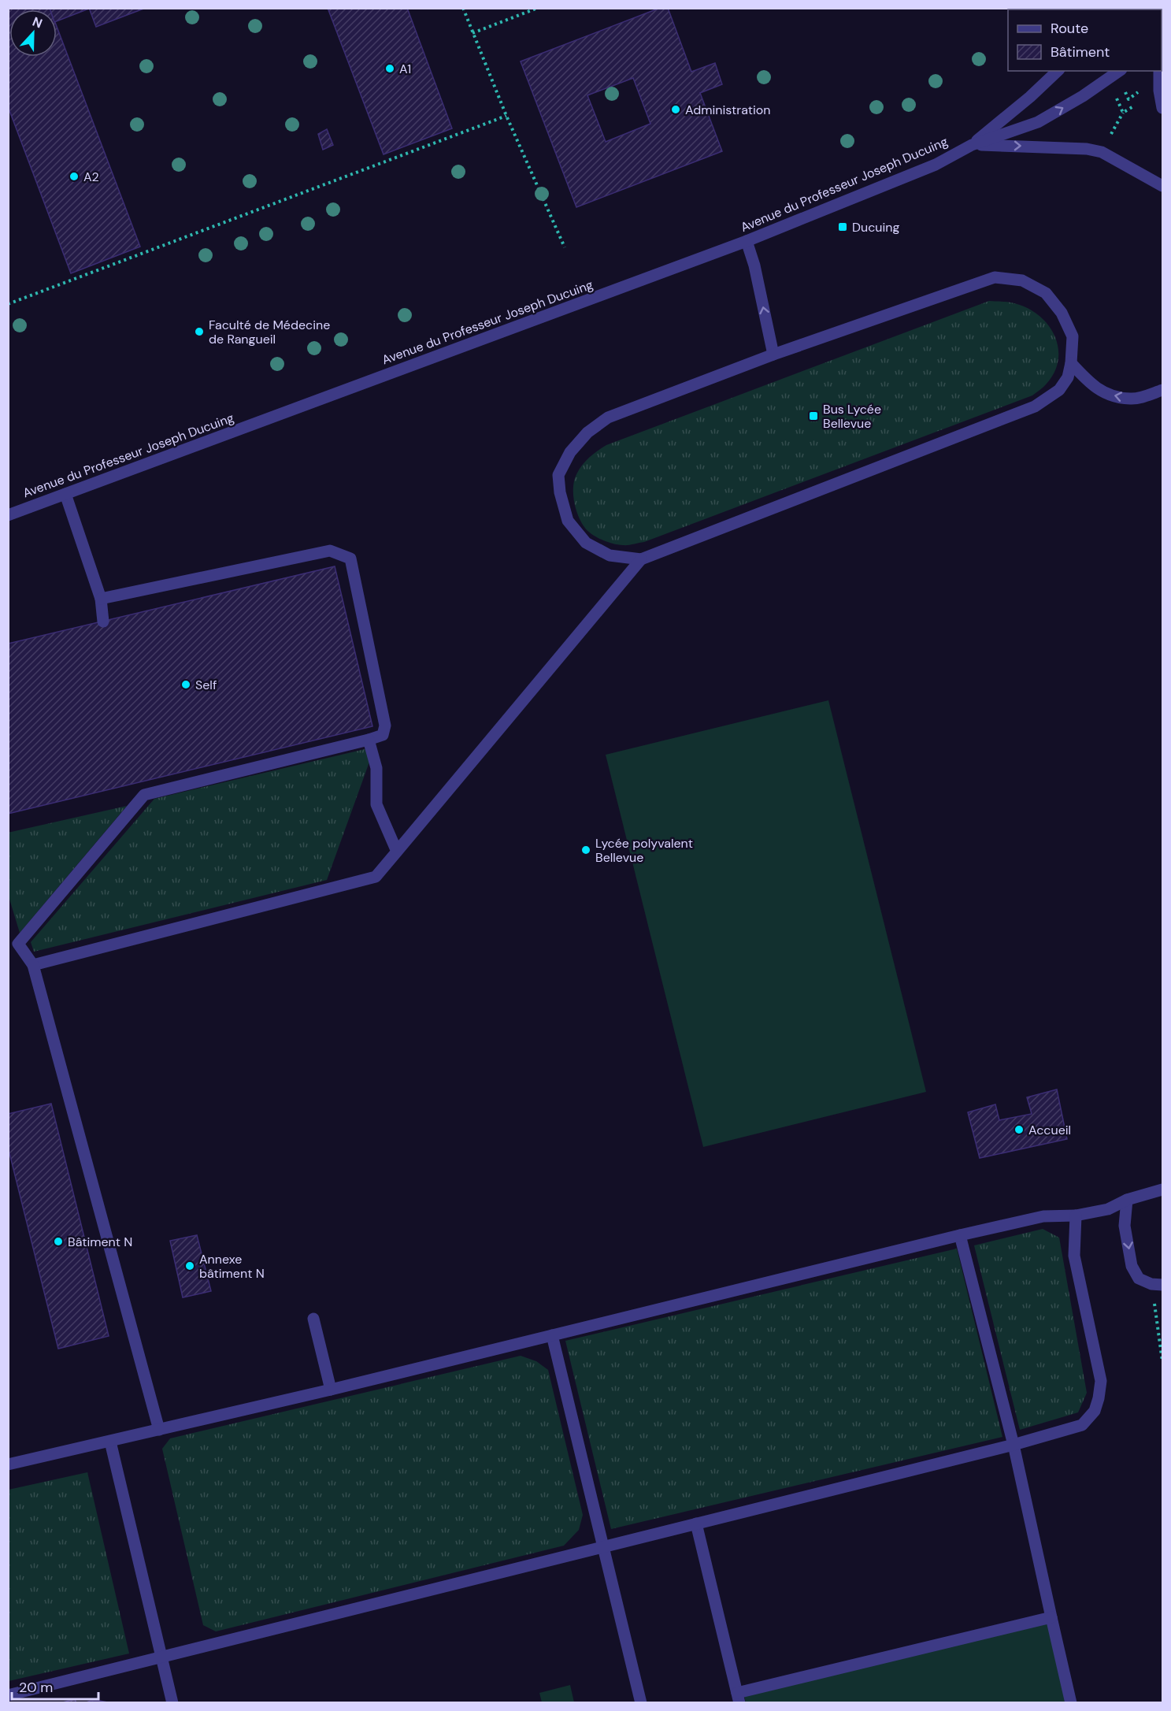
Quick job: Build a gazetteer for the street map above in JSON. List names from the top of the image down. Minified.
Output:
{"streets":{"street":["Avenue du Professeur Joseph Ducuing"]},"places":{"other":["A1","Administration","A2","Faculté de Médecine de Rangueil","Self","Lycée polyvalent Bellevue","Accueil","Bâtiment N","Annexe bâtiment N"],"transit":["Ducuing","Bus Lycée Bellevue"]},"legend":["Route","Bâtiment"],"scale_bar":"20 m","north":"top"}
